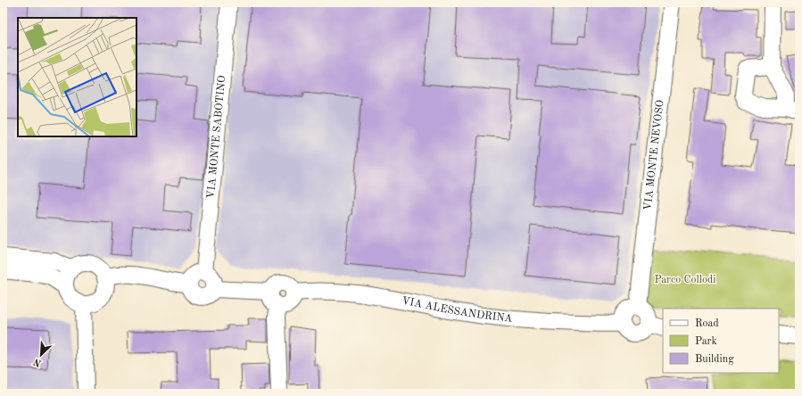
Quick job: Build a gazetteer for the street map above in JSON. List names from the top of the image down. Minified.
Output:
{"streets":{"street":["VIA MONTE SABOTINO","VIA MONTE NEVOSO","VIA ALESSANDRINA"]},"crossings":[["VIA MONTE NEVOSO","VIA ALESSANDRINA"]],"parks":["Parco Collodi"],"legend":["Road","Park","Building"],"north":"bottom left"}
